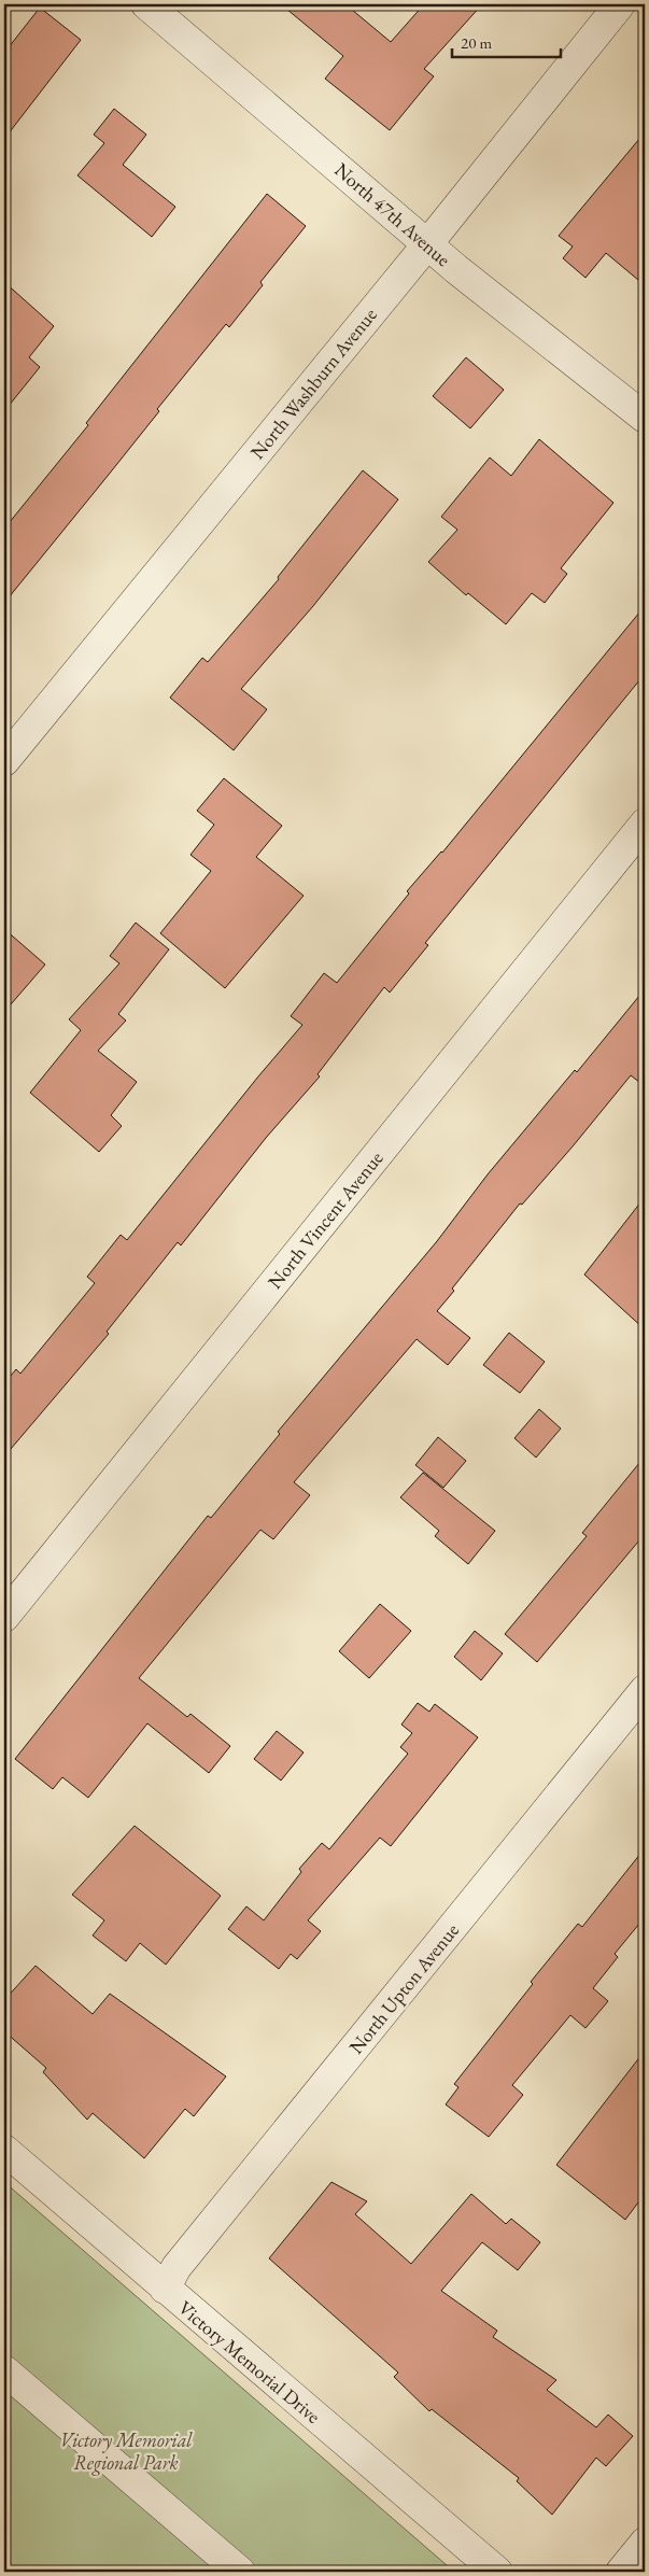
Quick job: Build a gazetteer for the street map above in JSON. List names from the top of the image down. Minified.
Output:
{"streets":{"street":["North 47th Avenue","North Washburn Avenue","North Vincent Avenue","North Upton Avenue","Victory Memorial Drive"]},"crossings":[["North 47th Avenue","North Washburn Avenue"],["North Upton Avenue","Victory Memorial Drive"]],"parks":["Victory Memorial Regional Park"],"scale_bar":"20 m"}
